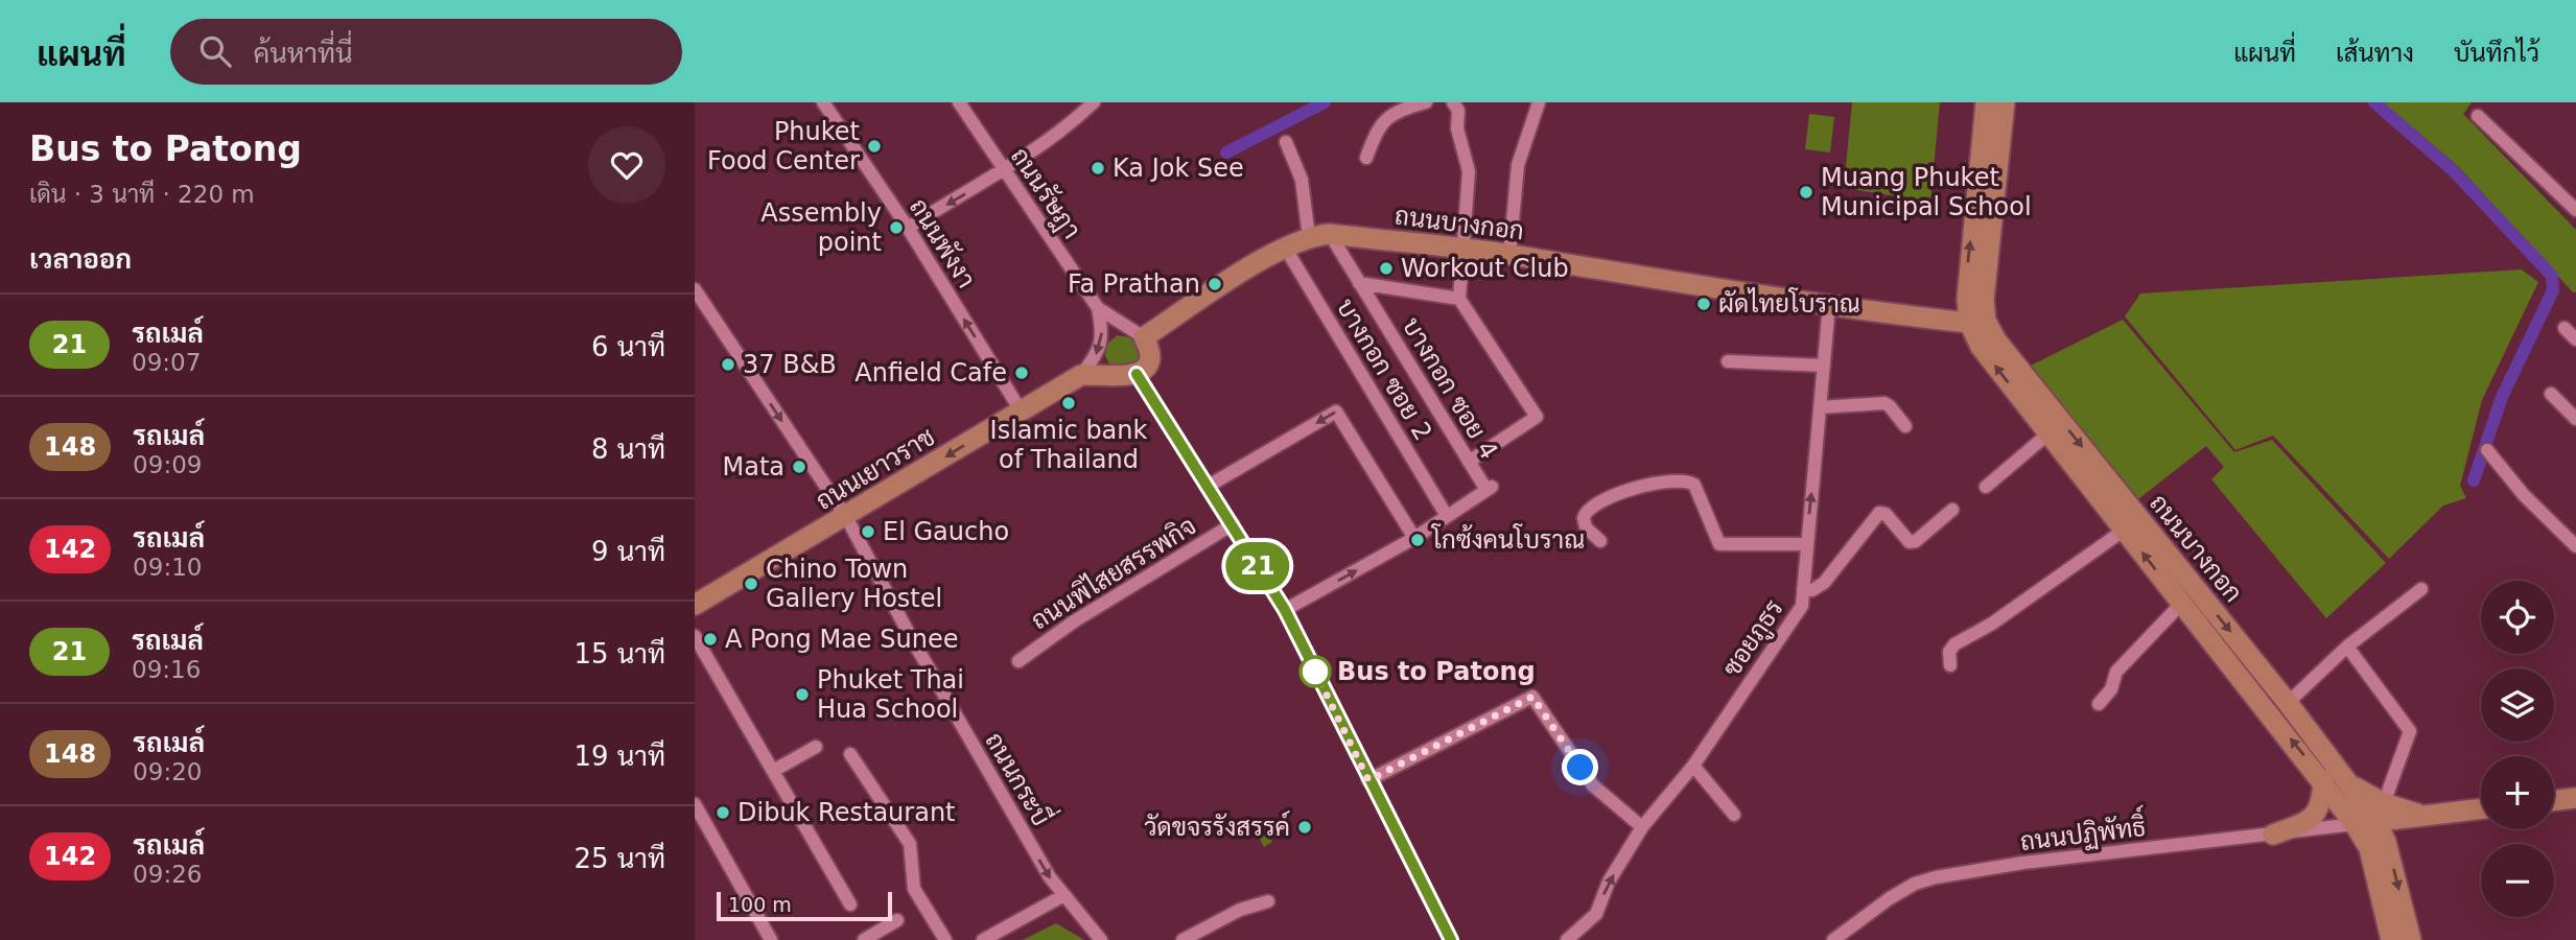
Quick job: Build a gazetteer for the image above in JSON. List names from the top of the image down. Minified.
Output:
{"streets":{"main road":["ถนนบางกอก","ถนนเยาวราช"],"street":["ถนนรัษฎา","ถนนพังงา","บางกอก ซอย 2","บางกอก ซอย 4","ถนนพิไสยสรรพกิจ","ซอยภูธร","ถนนกระบี่","ถนนปฏิพัทธิ์"]},"crossings":[["ถนนบางกอก","บางกอก ซอย 2"],["ถนนบางกอก","บางกอก ซอย 4"],["ถนนบางกอก","ซอยภูธร"],["ถนนบางกอก","ถนนปฏิพัทธิ์"],["ถนนพังงา","ถนนเยาวราช"],["บางกอก ซอย 2","บางกอก ซอย 4"],["ถนนเยาวราช","ถนนกระบี่"]],"one_way":["ถนนพังงา","ถนนเยาวราช","ซอยภูธร","ถนนกระบี่"],"places":["Phuket Food Center","Ka Jok See","Muang Phuket Municipal School","Assembly point","Workout Club","Fa Prathan","ผัดไทยโบราณ","37 B&B","Anfield Cafe","Islamic bank of Thailand","Mata","El Gaucho","โกซ้งคนโบราณ","Chino Town Gallery Hostel","A Pong Mae Sunee","Bus to Patong","Phuket Thai Hua School","Dibuk Restaurant","วัดขจรรังสรรค์"],"lines":["bus line 21"],"scale_bar":"100 m","page":{"header":"แผนที่","search":"ค้นหาที่นี่","nav":["แผนที่","เส้นทาง","บันทึกไว้"],"heading":[["Bus to Patong","เดิน · 3 นาที · 220 m"],"เวลาออก"],"on_map":"21","list":[{"mark":"21","name":"รถเมล์","note":"09:07","value":"6 นาที"},{"mark":"148","name":"รถเมล์","note":"09:09","value":"8 นาที"},{"mark":"142","name":"รถเมล์","note":"09:10","value":"9 นาที"},{"mark":"21","name":"รถเมล์","note":"09:16","value":"15 นาที"},{"mark":"148","name":"รถเมล์","note":"09:20","value":"19 นาที"},{"mark":"142","name":"รถเมล์","note":"09:26","value":"25 นาที"}],"map_buttons":["+","−"],"scale":"100 m"}}
